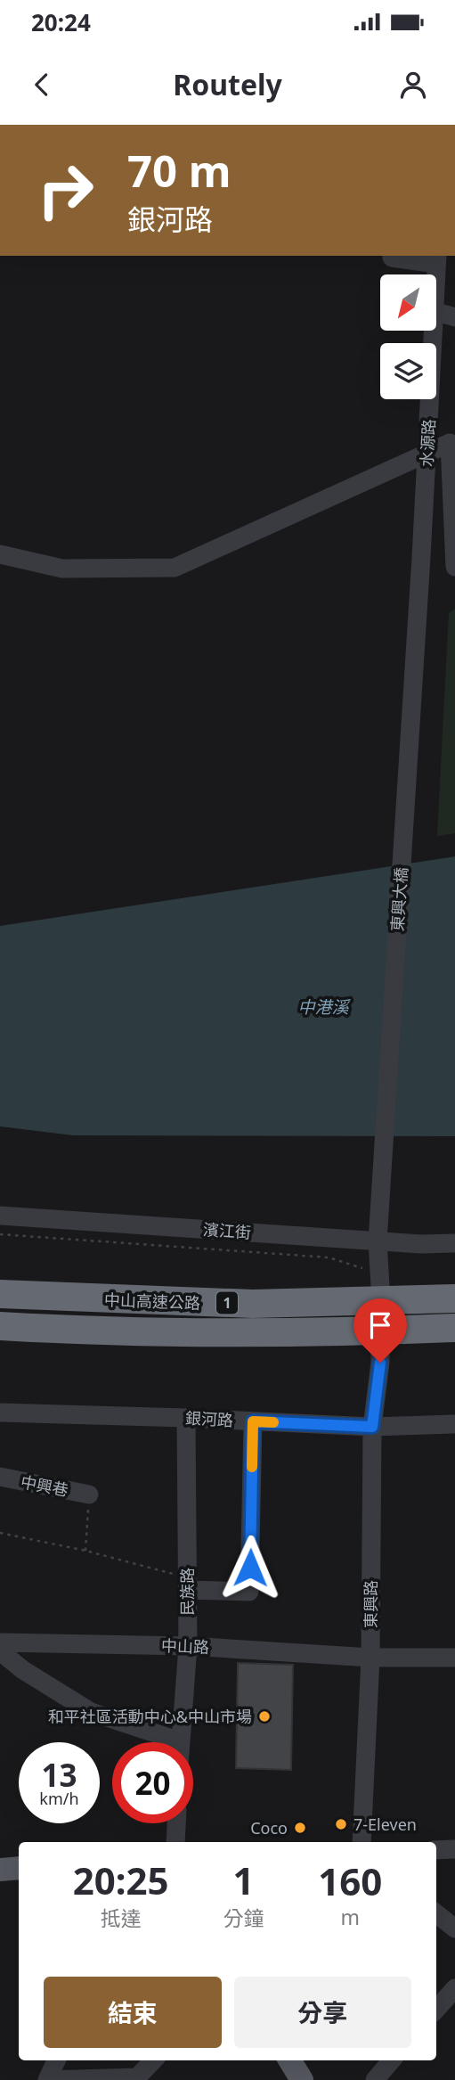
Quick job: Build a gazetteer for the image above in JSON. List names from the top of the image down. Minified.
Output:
{"streets":{"highway":["中山高速公路","1"],"street":["水源路","東興大橋","濱江街","銀河路","中興巷","民族路","東興路","中山路"]},"crossings":[["水源路","東興大橋"],["東興大橋","濱江街"],["銀河路","民族路"],["銀河路","東興路"],["民族路","中山路"],["東興路","中山路"]],"water":["中港溪"],"places":["和平社區活動中心&中山市場","7-Eleven","Coco"],"north":"bottom left","page":{"status":"20:24","header":"Routely","turn":["70 m","銀河路"],"speed":"13 km/h","limit":"20","eta":["20:25","抵達","1","分鐘","160","m"],"buttons":["結束","分享"]}}
